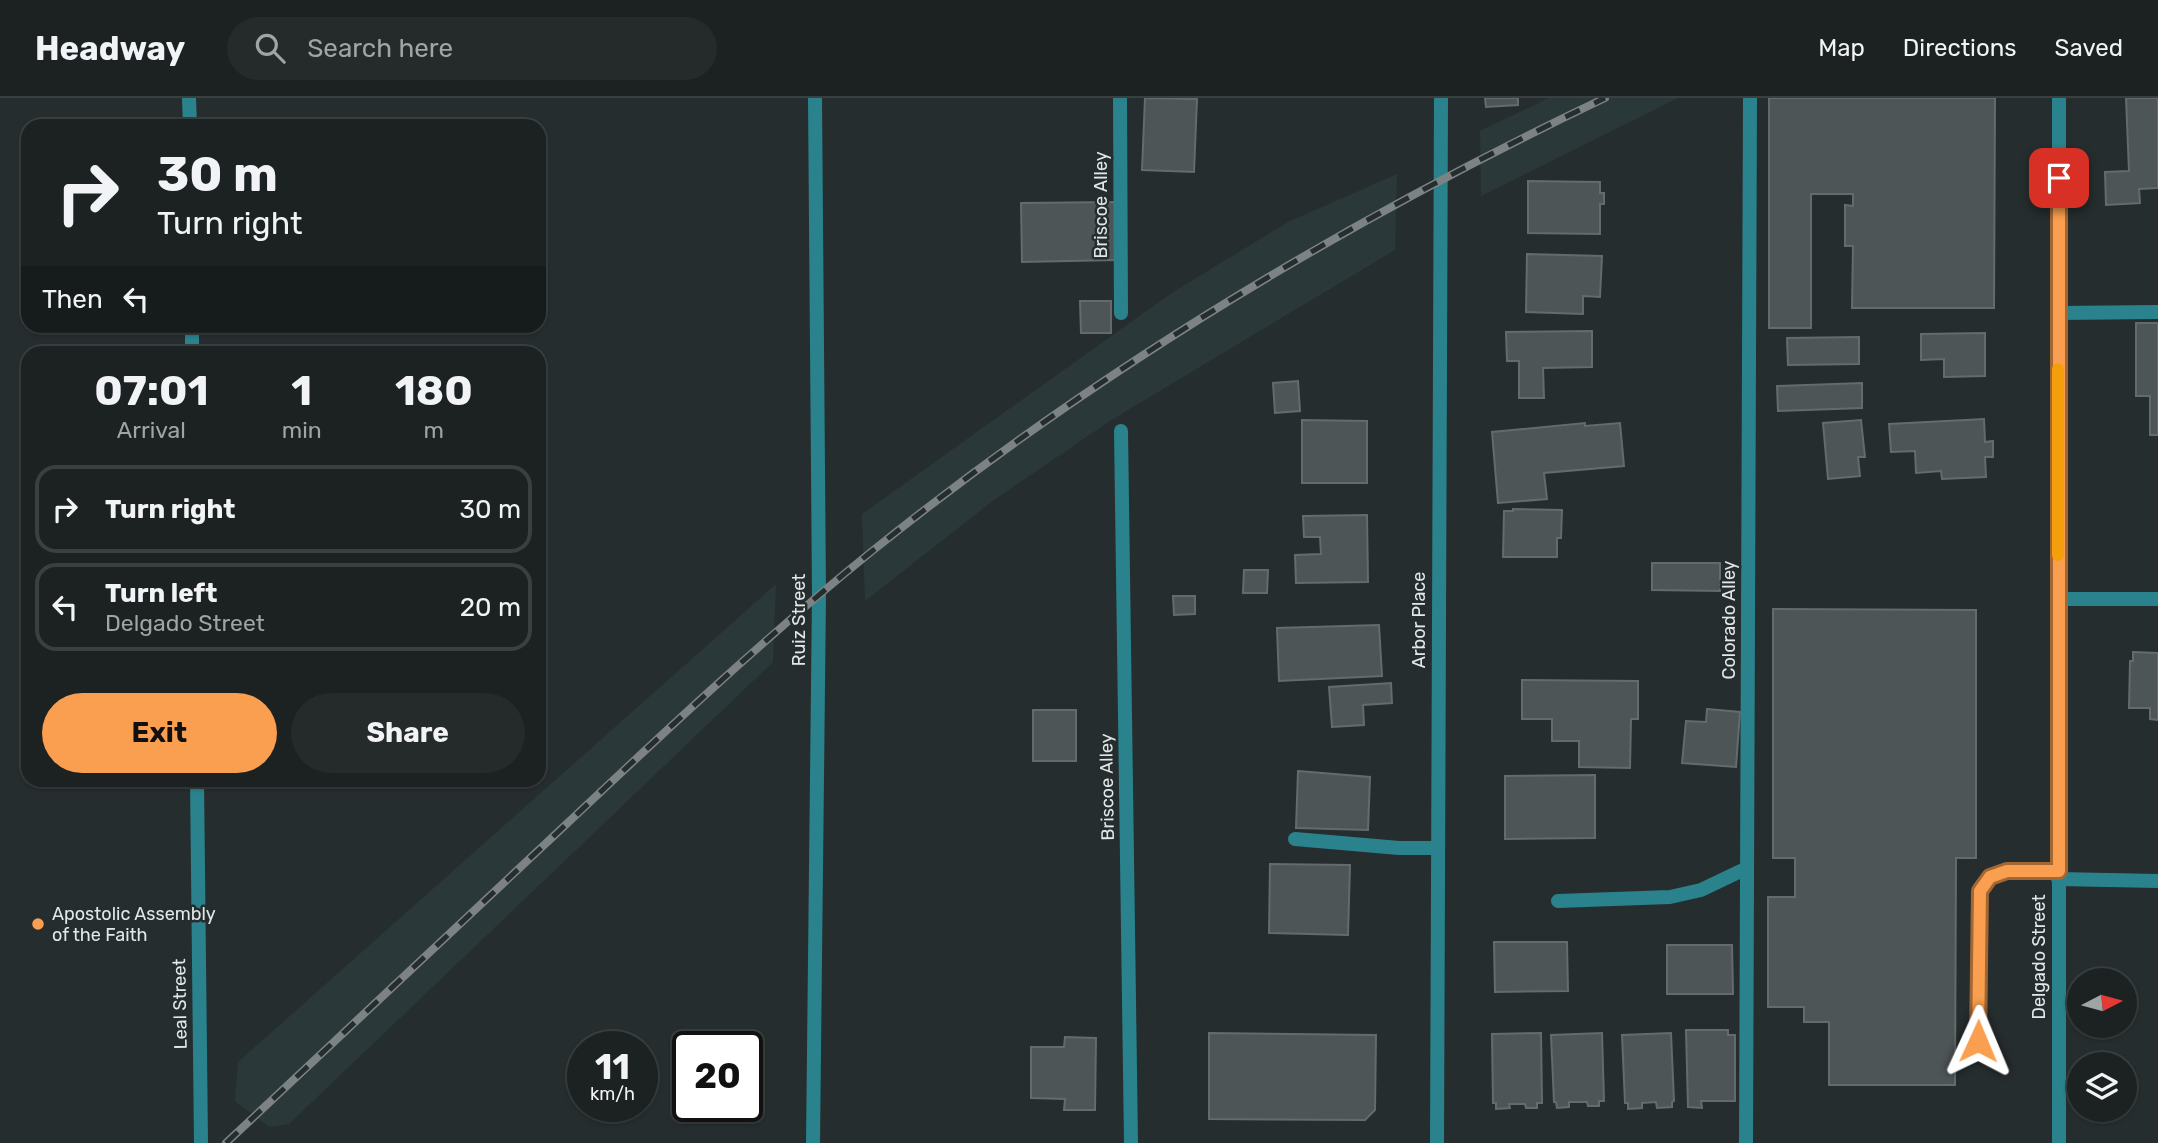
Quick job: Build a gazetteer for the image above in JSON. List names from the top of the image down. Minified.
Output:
{"streets":{"street":["Briscoe Alley","Ruiz Street","Arbor Place","Colorado Alley","Delgado Street","Leal Street"]},"places":["Apostolic Assembly of the Faith"],"north":"right","page":{"header":"Headway","search":"Search here","nav":["Map","Directions","Saved"],"turn":["30 m","Turn right"],"then":"Then","eta":["07:01","Arrival","1","min","180","m"],"list":[{"name":"Turn right","value":"30 m"},{"name":"Turn left","note":"Delgado Street","value":"20 m"}],"buttons":["Exit","Share"],"speed":"11 km/h","limit":"20"}}
